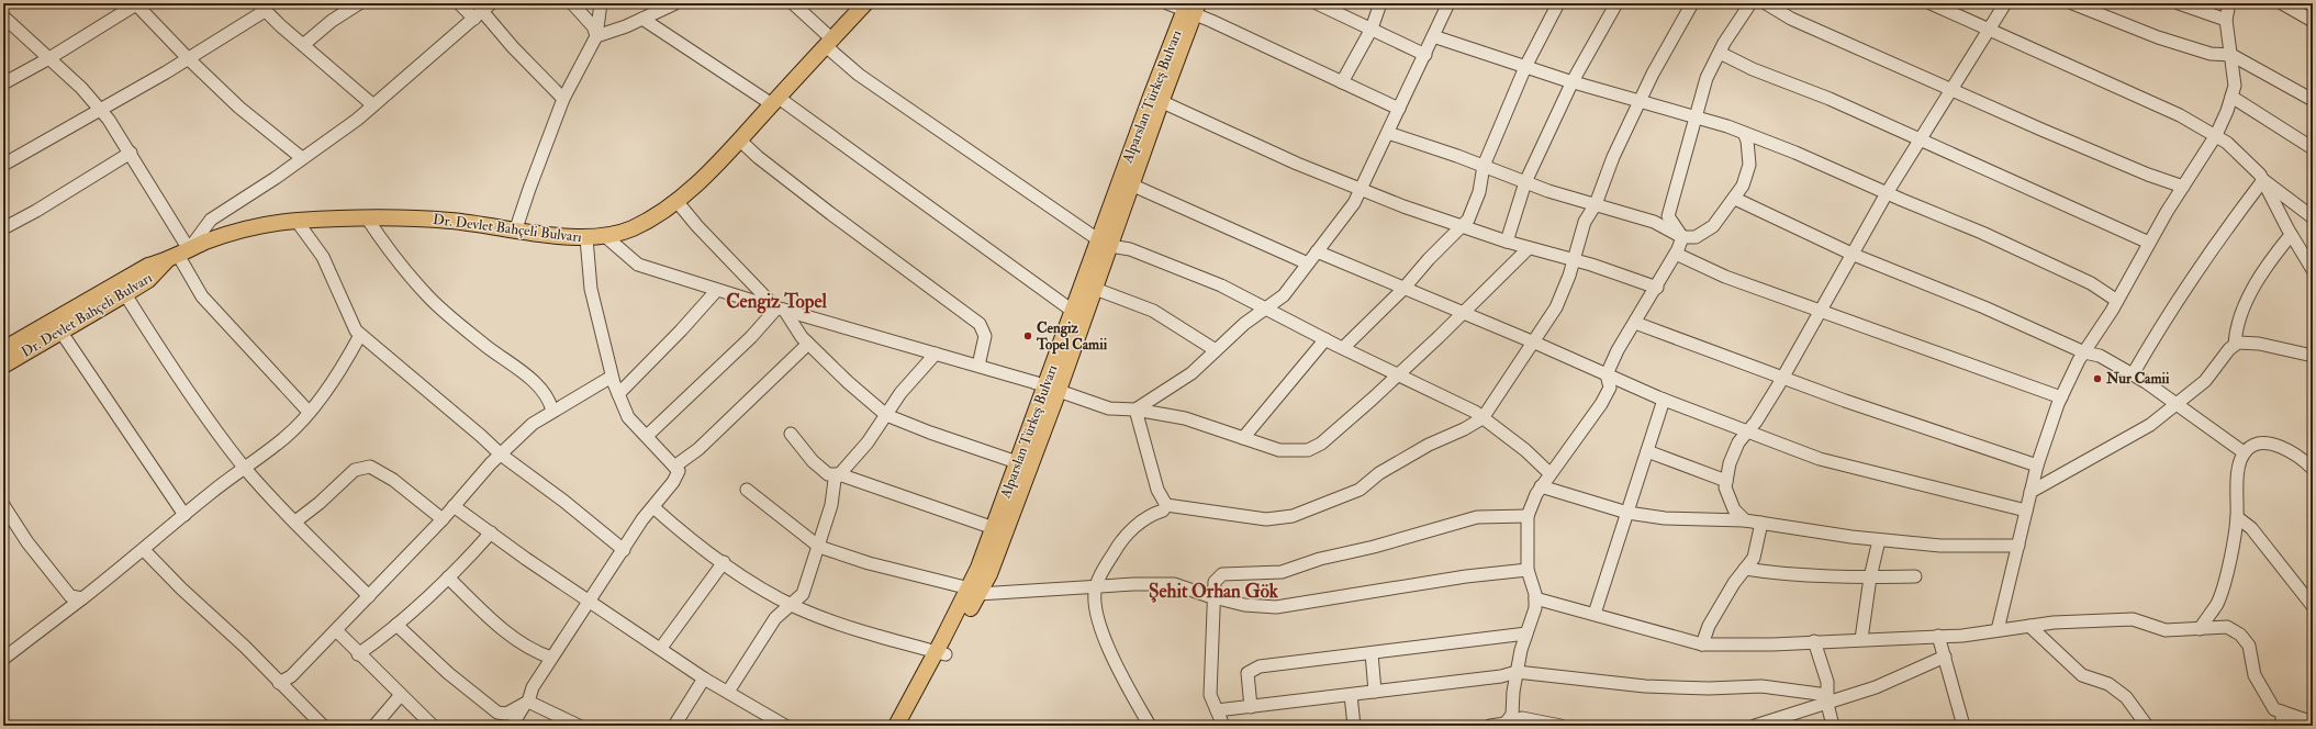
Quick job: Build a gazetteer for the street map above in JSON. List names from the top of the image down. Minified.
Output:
{"streets":{"main road":["Alparslan Türkeş Bulvarı","Dr. Devlet Bahçeli Bulvarı"]},"districts":["Cengiz Topel","Şehit Orhan Gök"],"places":["Cengiz Topel Camii","Nur Camii"]}
